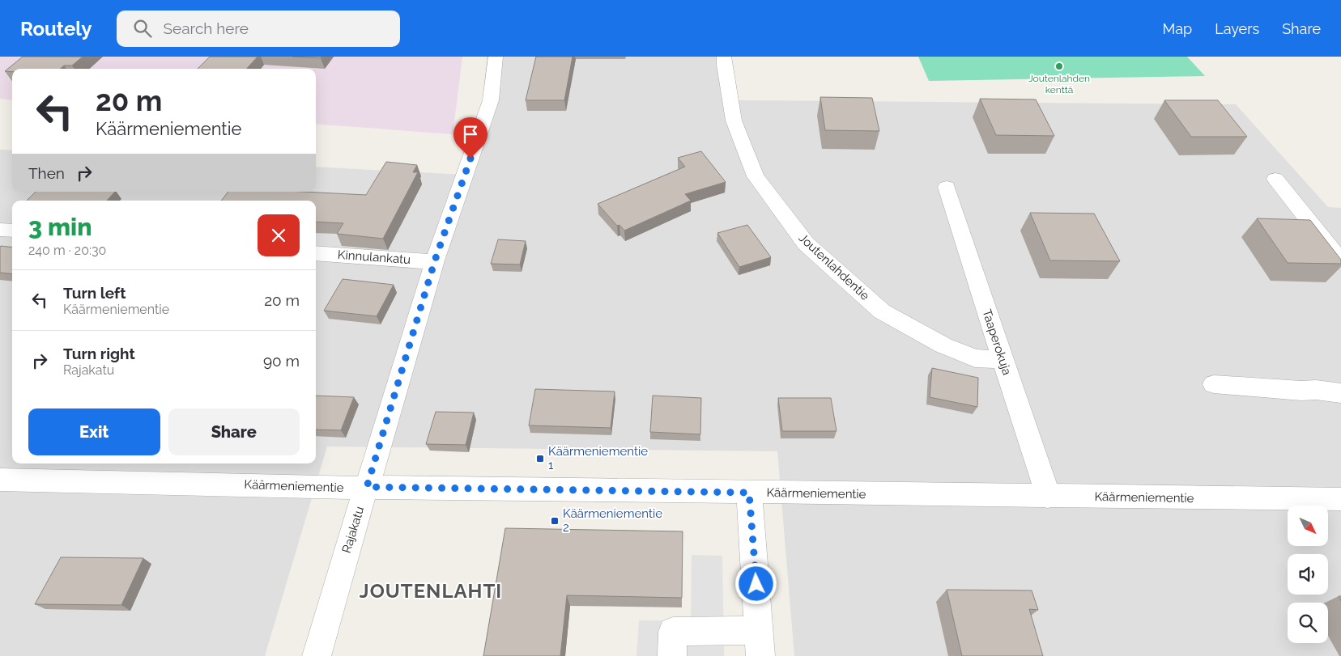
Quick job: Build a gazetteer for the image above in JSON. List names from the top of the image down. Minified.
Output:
{"streets":{"street":["Kinnulankatu","Joutenlahdentie","Taaperokuja","Käärmeniementie","Rajakatu"]},"crossings":[["Kinnulankatu","Rajakatu"],["Joutenlahdentie","Taaperokuja"],["Taaperokuja","Käärmeniementie"],["Käärmeniementie","Rajakatu"]],"districts":["JOUTENLAHTI"],"places":{"other":["Joutenlahden kenttä"],"transit":["Käärmeniementie 1","Käärmeniementie 2"]},"north":"bottom right","page":{"header":"Routely","search":"Search here","nav":["Map","Layers","Share"],"turn":["20 m","Käärmeniementie"],"then":"Then","heading":["3 min","240 m · 20:30"],"list":[{"name":"Turn left","note":"Käärmeniementie","value":"20 m"},{"name":"Turn right","note":"Rajakatu","value":"90 m"}],"buttons":["Exit","Share"]}}
